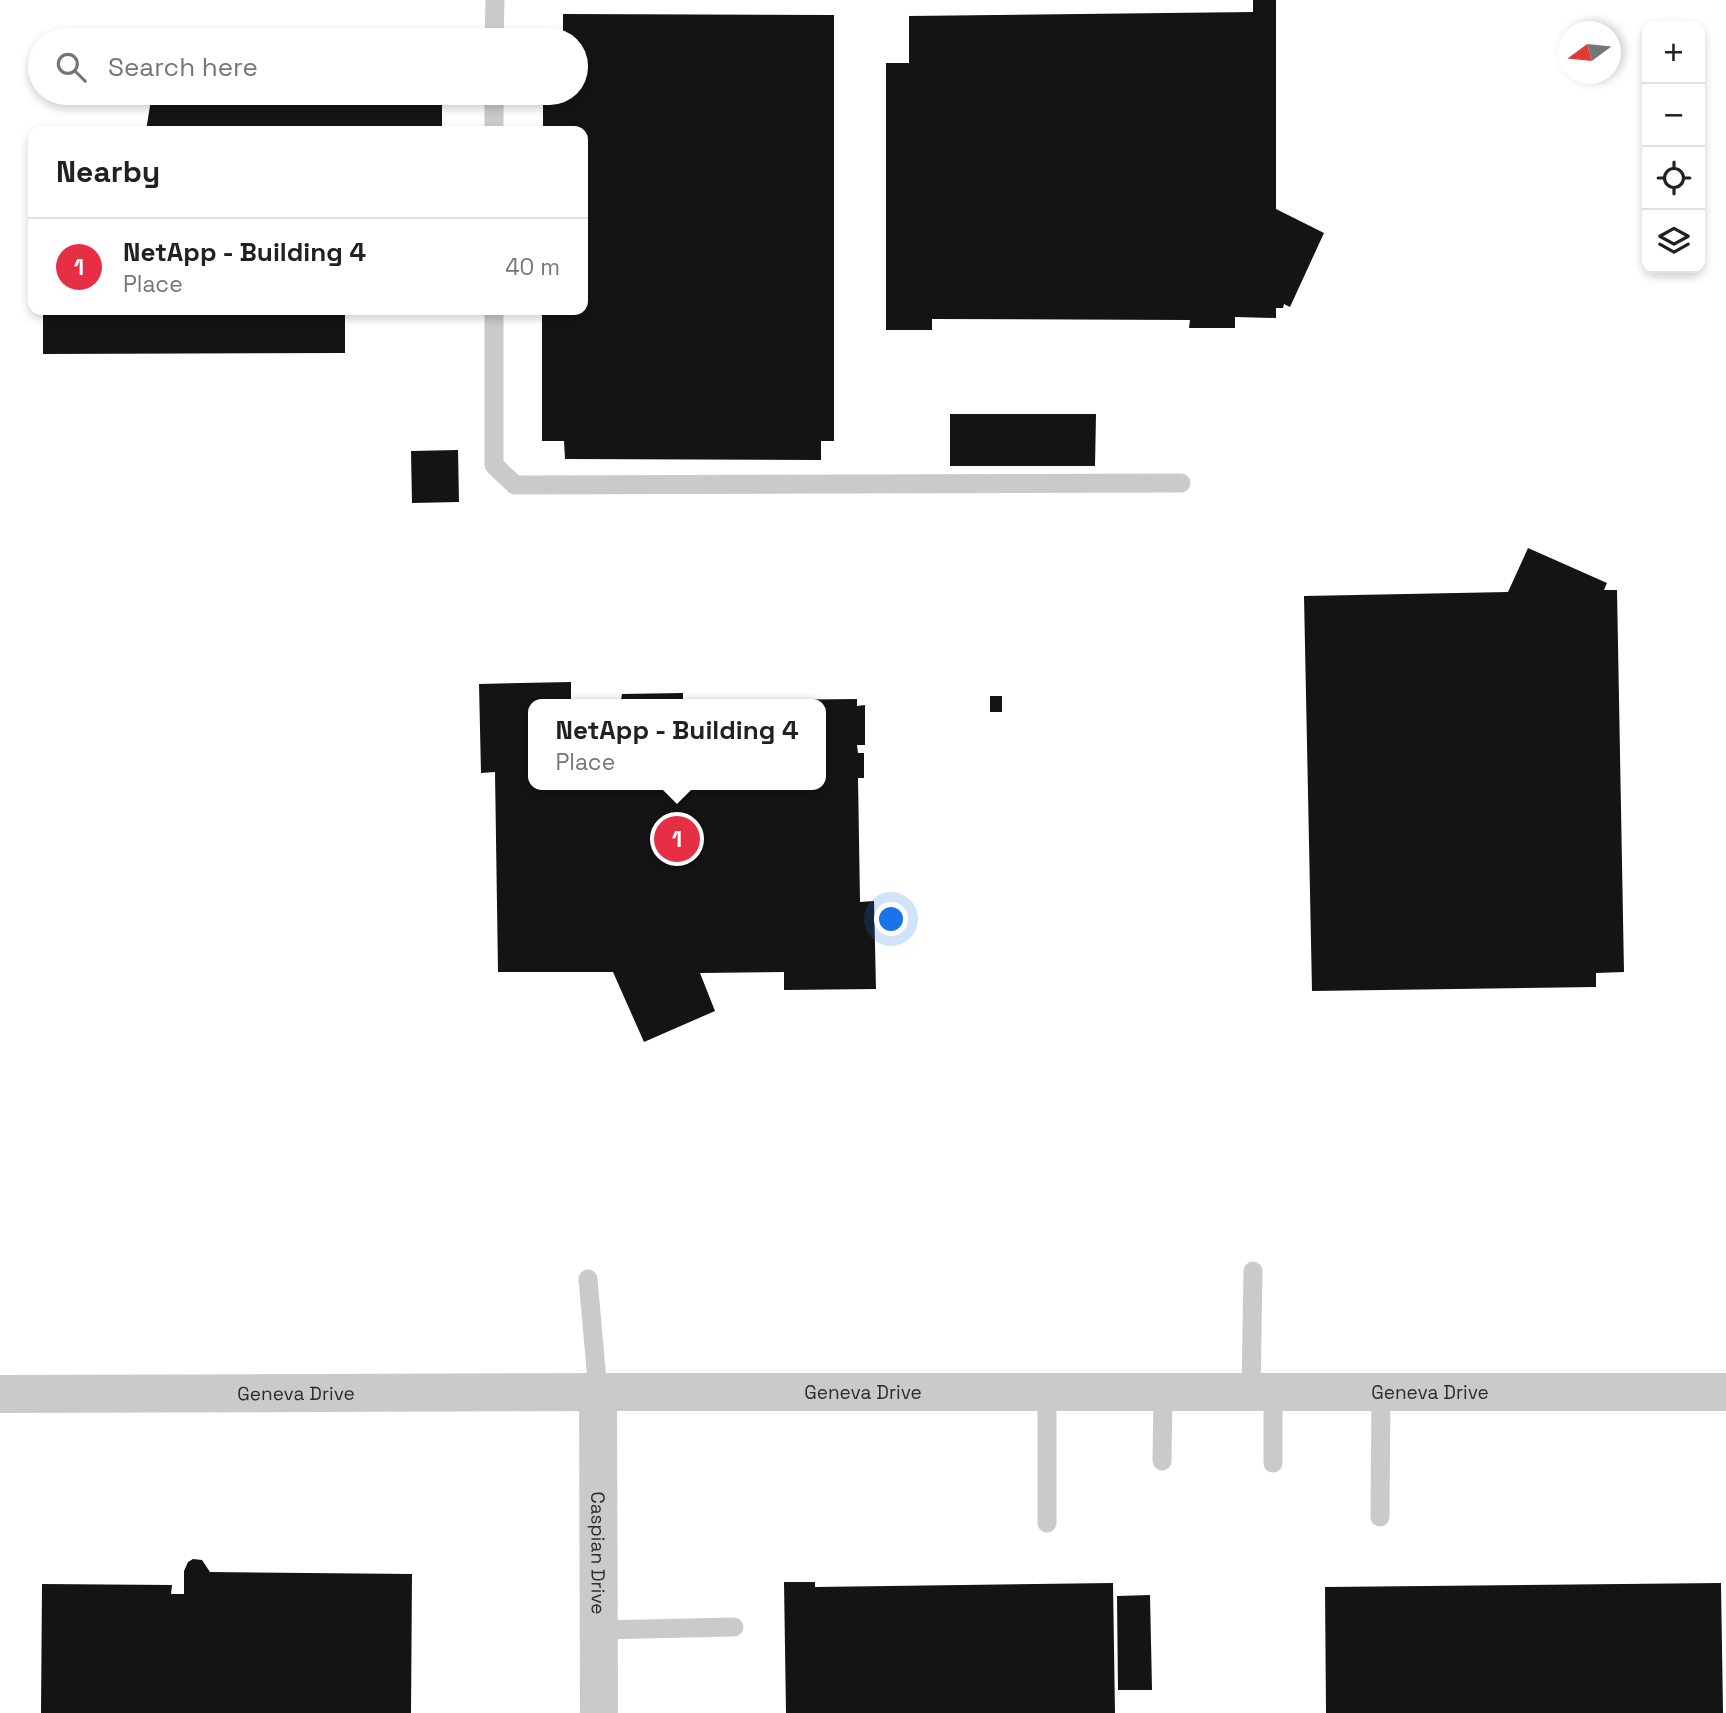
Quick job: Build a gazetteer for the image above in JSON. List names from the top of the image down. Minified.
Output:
{"streets":{"street":["Geneva Drive","Caspian Drive"]},"crossings":[["Geneva Drive","Caspian Drive"]],"north":"left","page":{"map_buttons":["+","−"],"search":"Search here","heading":"Nearby","list":[{"mark":"1","name":"NetApp - Building 4","note":"Place","value":"40 m"}],"popup":["NetApp - Building 4","Place"],"pins":"1"}}
